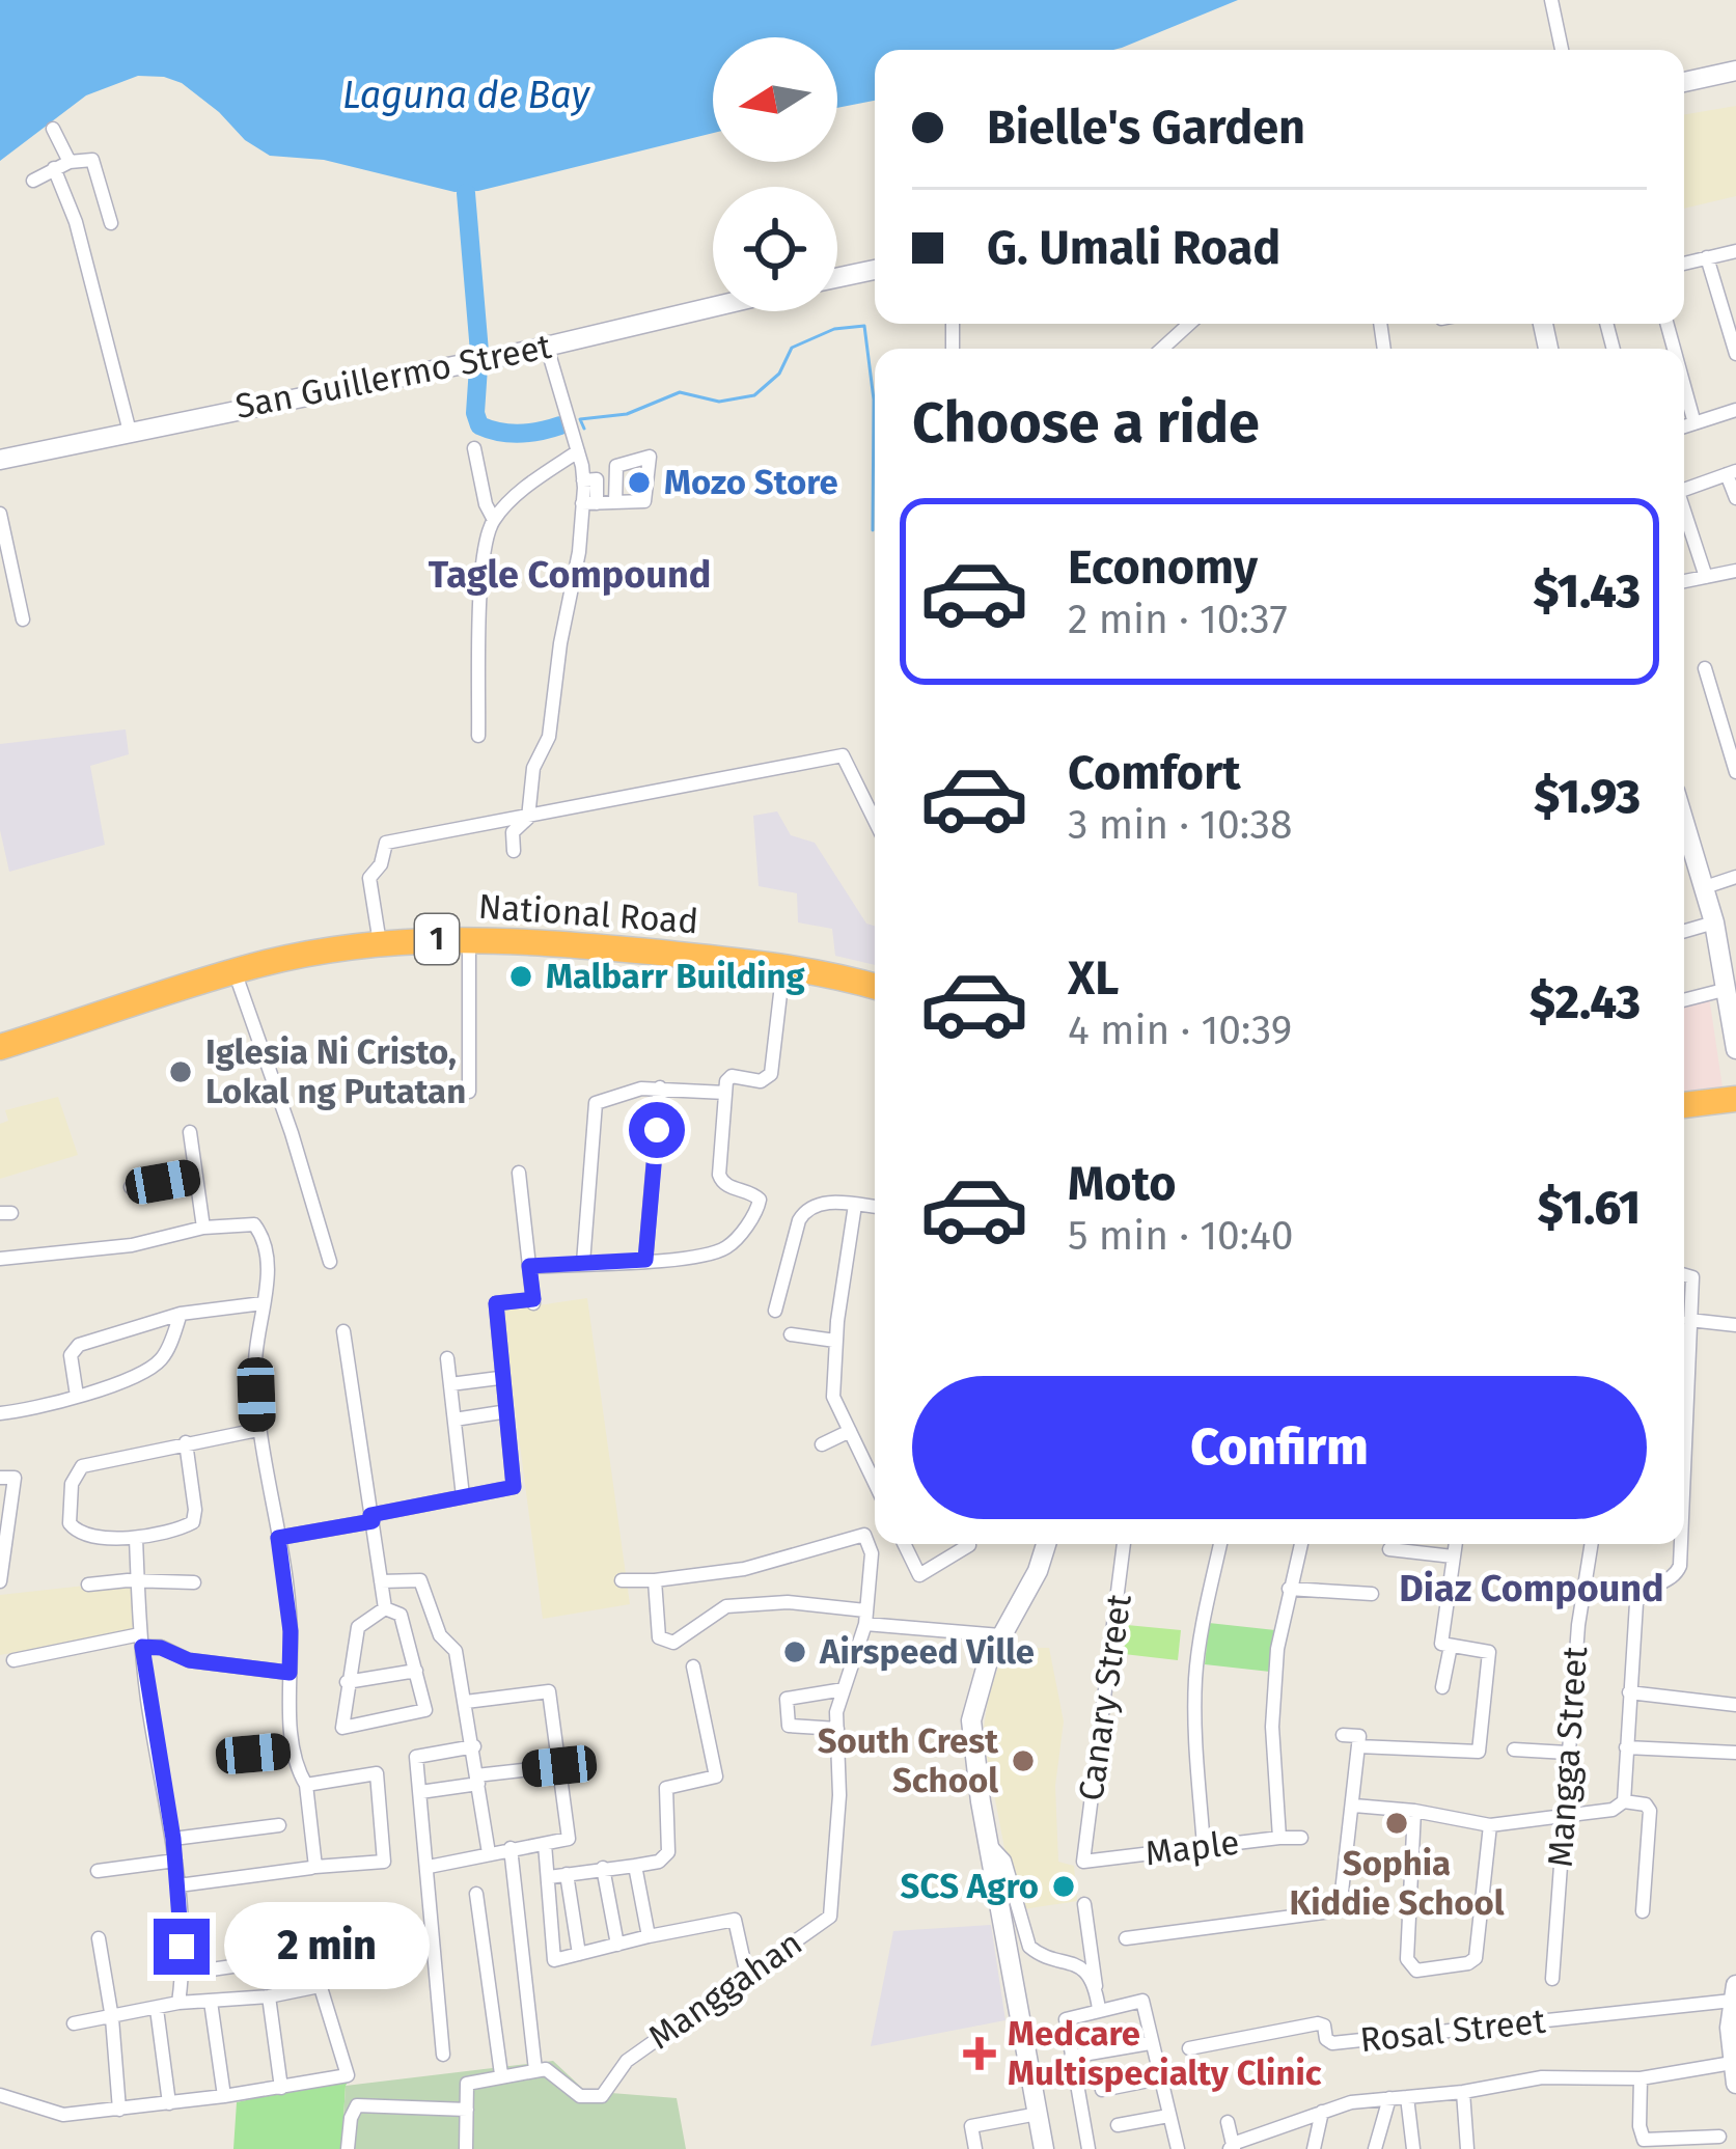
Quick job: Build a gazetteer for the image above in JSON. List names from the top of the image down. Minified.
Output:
{"streets":{"highway":["National Road","1"],"street":["San Guillermo Street","Canary Street","Mangga Street","Maple","Manggahan","Rosal Street"]},"crossings":[["Canary Street","Maple"]],"districts":["Tagle Compound","Diaz Compound"],"water":["Laguna de Bay"],"places":{"other":["Mozo Store","Malbarr Building","Iglesia Ni Cristo, Lokal ng Putatan","Airspeed Ville","South Crest School","Sophia Kiddie School","SCS Agro"],"health":["Medcare Multispecialty Clinic"]},"north":"left","page":{"banner":["Bielle's Garden","G. Umali Road"],"heading":"Choose a ride","list":[{"name":"Economy","note":"2 min · 10:37","value":"$1.43"},{"name":"Comfort","note":"3 min · 10:38","value":"$1.93"},{"name":"XL","note":"4 min · 10:39","value":"$2.43"},{"name":"Moto","note":"5 min · 10:40","value":"$1.61"}],"buttons":"Confirm","bubble":"2 min"}}
